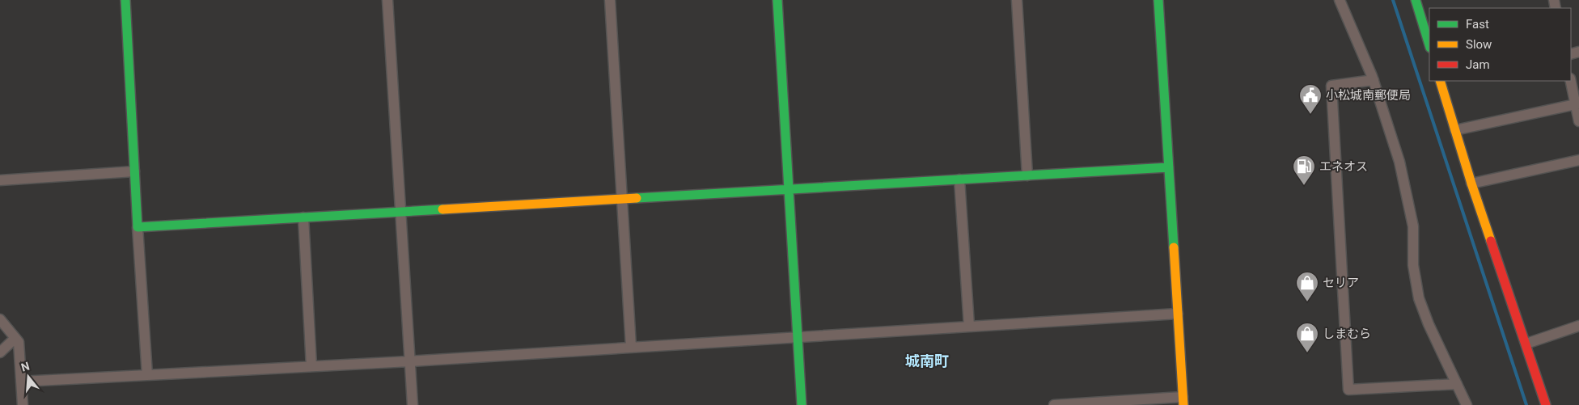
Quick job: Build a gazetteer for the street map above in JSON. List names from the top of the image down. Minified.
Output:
{"districts":["城南町"],"places":{"public building":["小松城南郵便局"],"fuel station":["エネオス"],"shop":["セリア","しまむら"]},"legend":["Fast","Slow","Jam"],"north":"top"}
